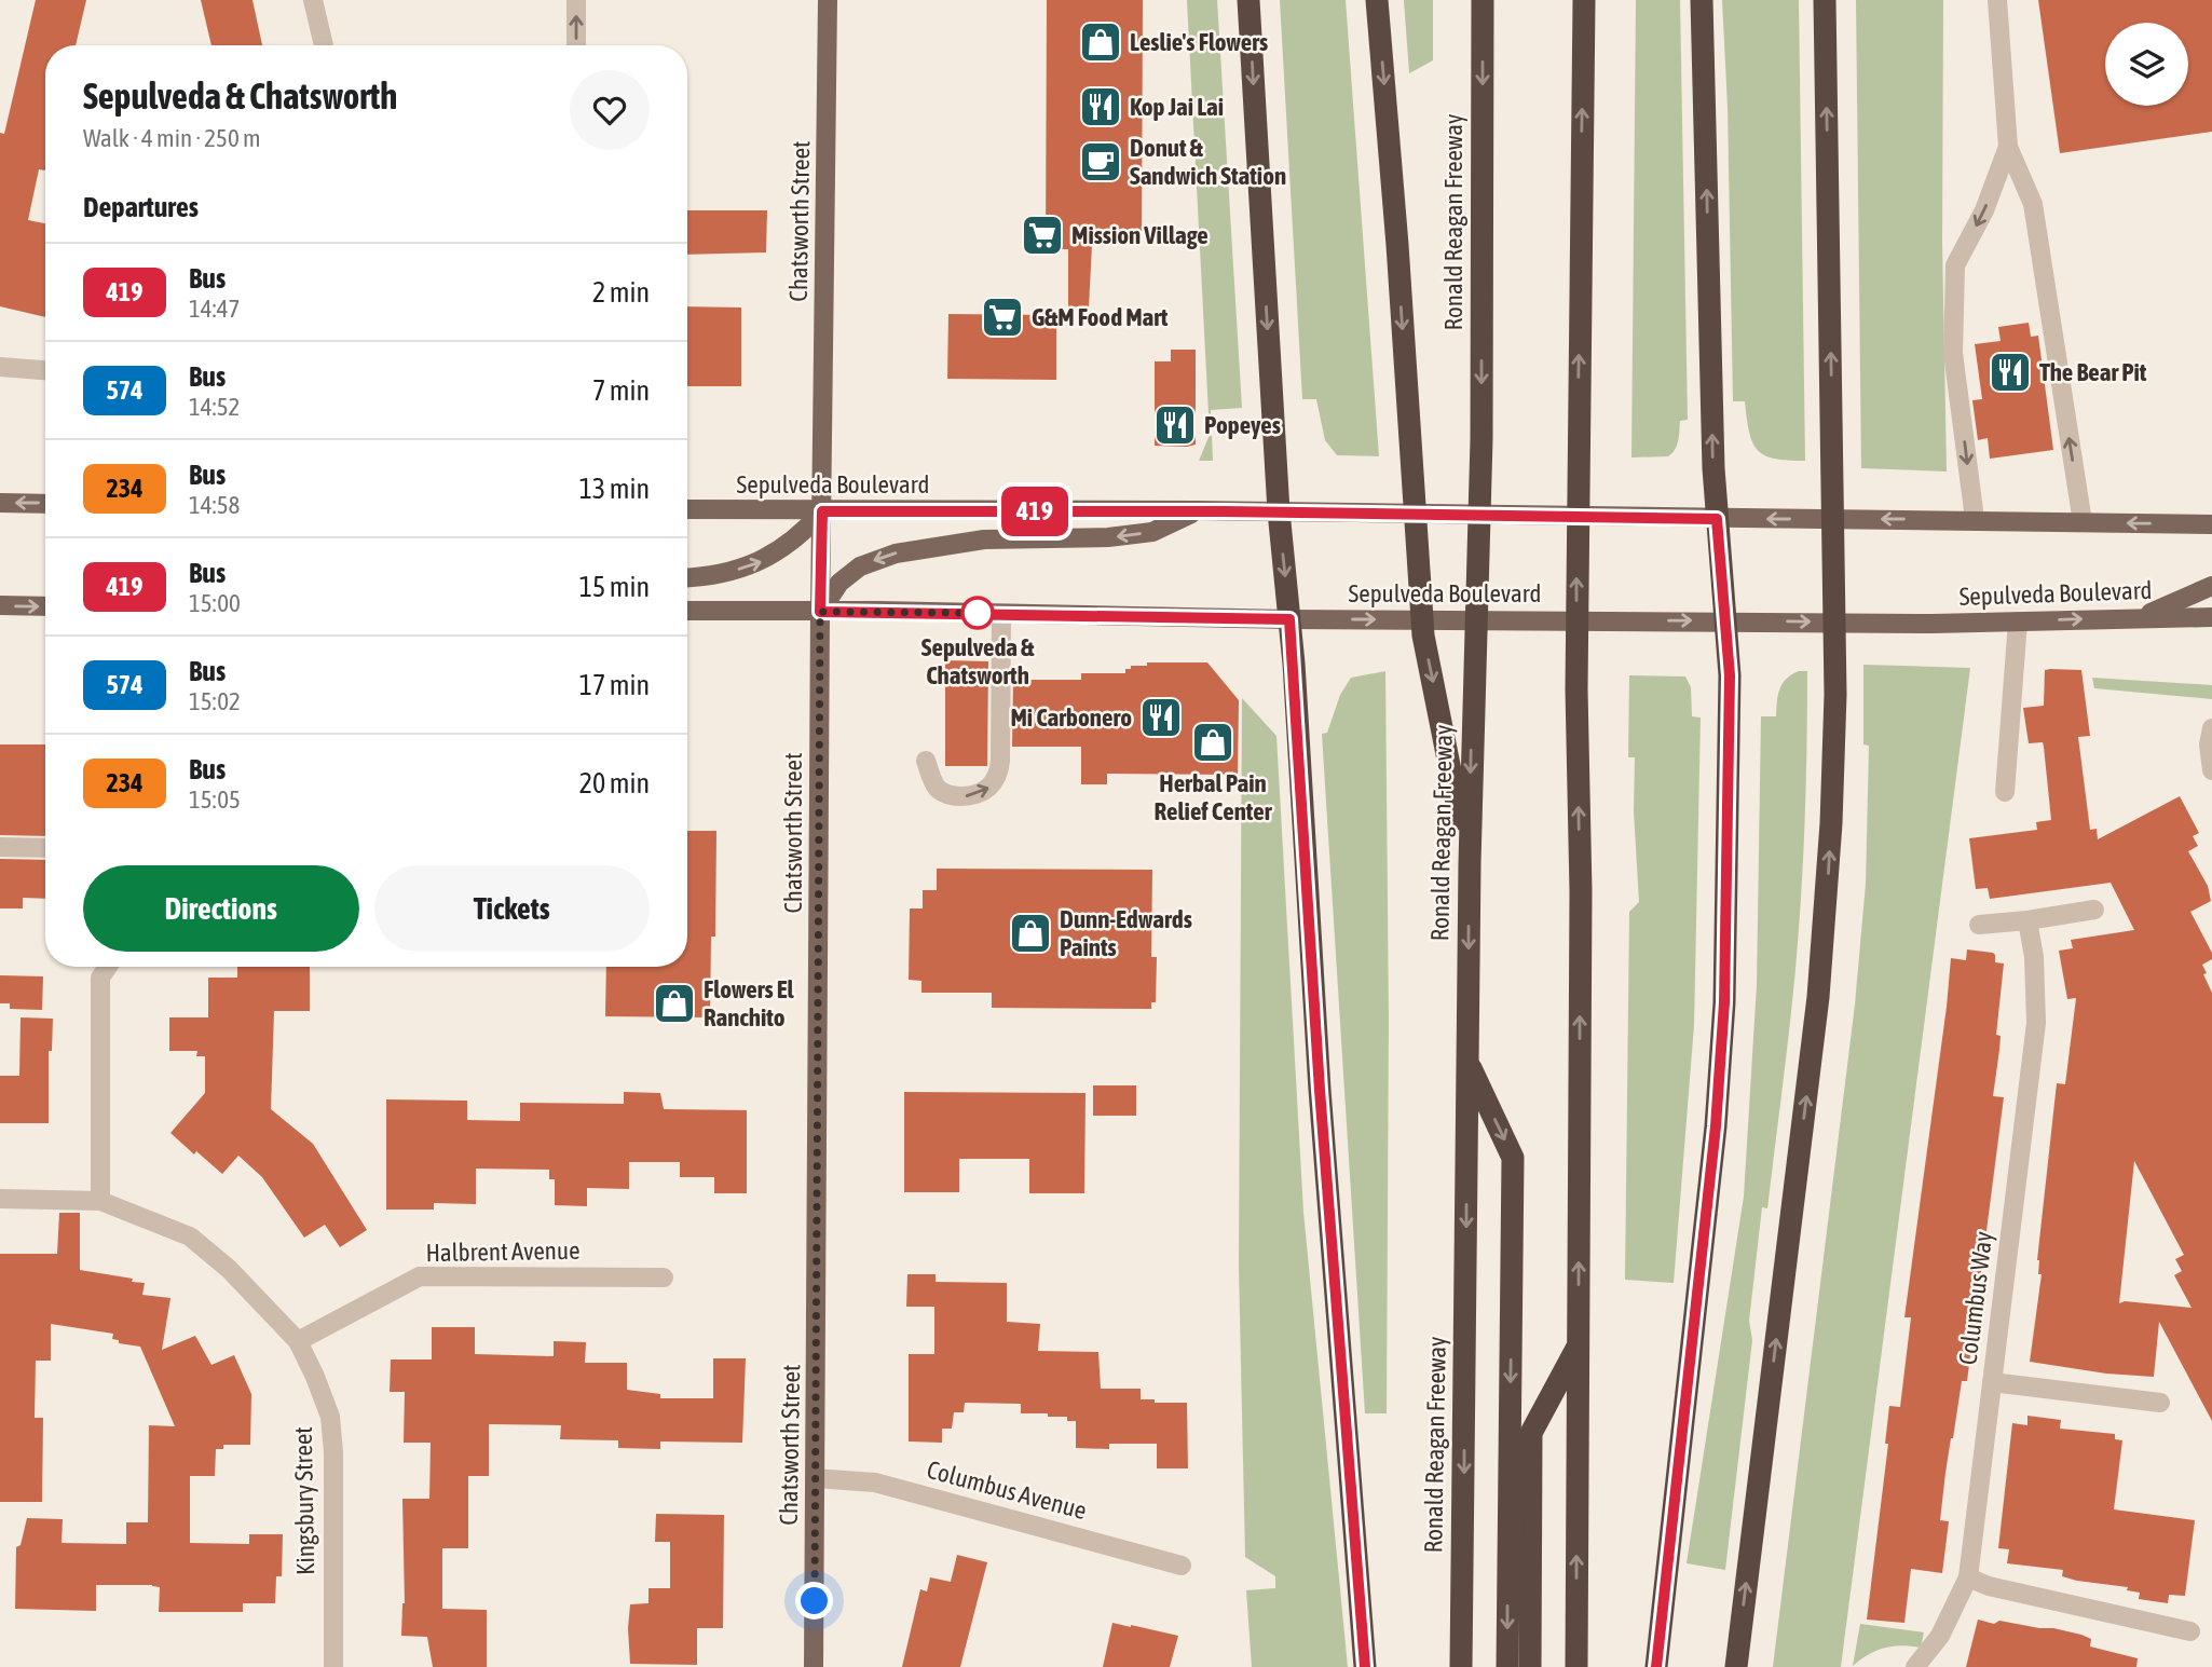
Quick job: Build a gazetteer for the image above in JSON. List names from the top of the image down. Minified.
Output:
{"streets":{"highway":["Ronald Reagan Freeway"],"main road":["Chatsworth Street","Sepulveda Boulevard"],"street":["Halbrent Avenue","Columbus Way","Columbus Avenue","Kingsbury Street"]},"crossings":[["Chatsworth Street","Sepulveda Boulevard"],["Chatsworth Street","Columbus Avenue"],["Halbrent Avenue","Kingsbury Street"]],"places":{"shop":["Leslie's Flowers","Herbal Pain Relief Center","Dunn-Edwards Paints","Flowers El Ranchito"],"restaurant":["Kop Jai Lai","The Bear Pit","Popeyes","Mi Carbonero"],"cafe":["Donut & Sandwich Station"],"supermarket":["Mission Village","G&M Food Mart"],"other":["Sepulveda & Chatsworth"]},"lines":["bus line 419"],"page":{"on_map":"419","heading":[["Sepulveda & Chatsworth","Walk · 4 min · 250 m"],"Departures"],"list":[{"mark":"419","name":"Bus","note":"14:47","value":"2 min"},{"mark":"574","name":"Bus","note":"14:52","value":"7 min"},{"mark":"234","name":"Bus","note":"14:58","value":"13 min"},{"mark":"419","name":"Bus","note":"15:00","value":"15 min"},{"mark":"574","name":"Bus","note":"15:02","value":"17 min"},{"mark":"234","name":"Bus","note":"15:05","value":"20 min"}],"buttons":["Directions","Tickets"]}}
